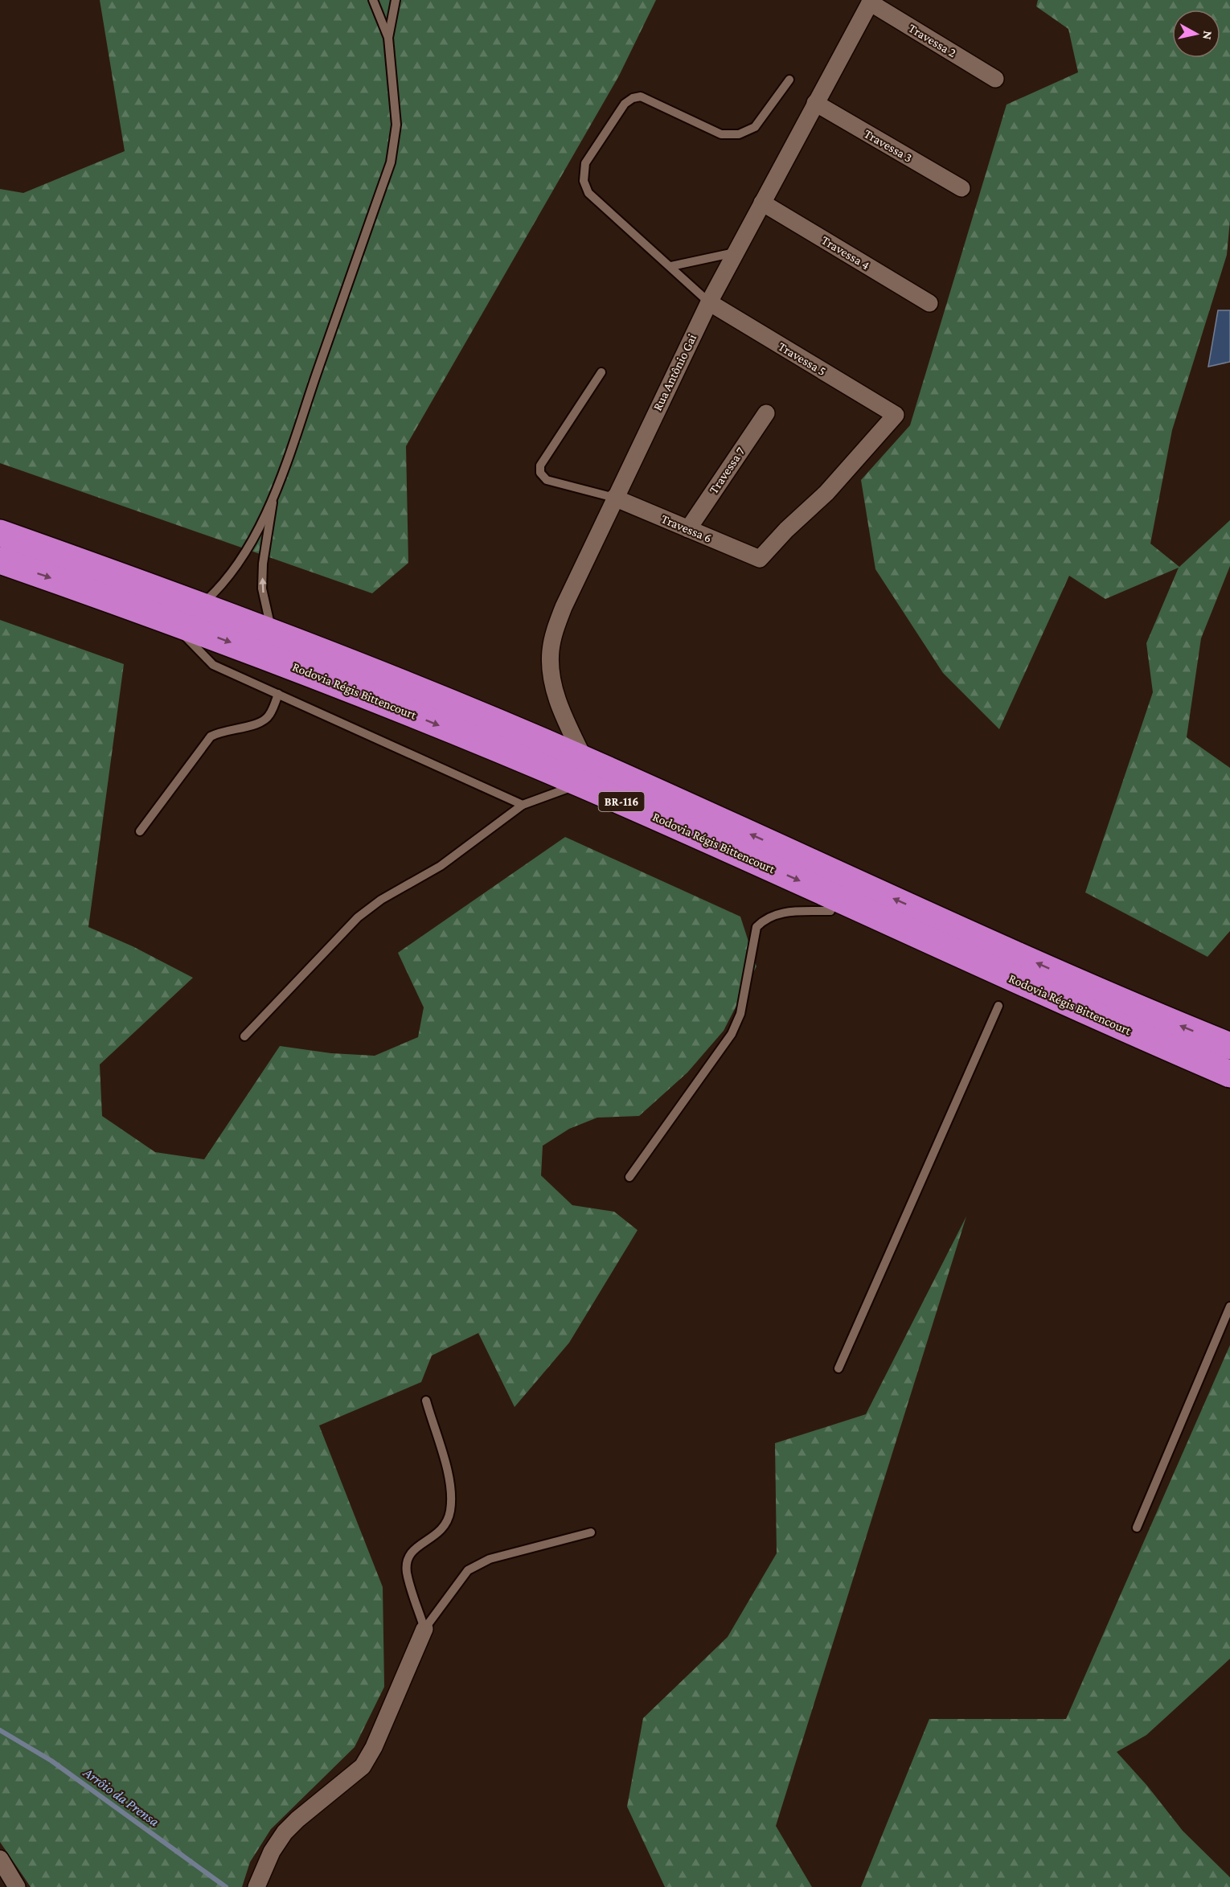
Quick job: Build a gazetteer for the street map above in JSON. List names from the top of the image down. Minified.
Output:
{"streets":{"highway":["Rodovia Régis Bittencourt","BR-116"],"street":["Travessa 2","Travessa 3","Travessa 4","Travessa 5","Rua Antônio Gai","Travessa 7","Travessa 6"]},"crossings":[["Travessa 2","Rua Antônio Gai"],["Travessa 3","Rua Antônio Gai"],["Travessa 4","Rua Antônio Gai"],["Travessa 5","Rua Antônio Gai"],["Travessa 5","Travessa 6"],["Rua Antônio Gai","Travessa 6"],["Rua Antônio Gai","Rodovia Régis Bittencourt"],["Travessa 7","Travessa 6"]],"water":["Arrôio da Prensa"],"north":"right"}
